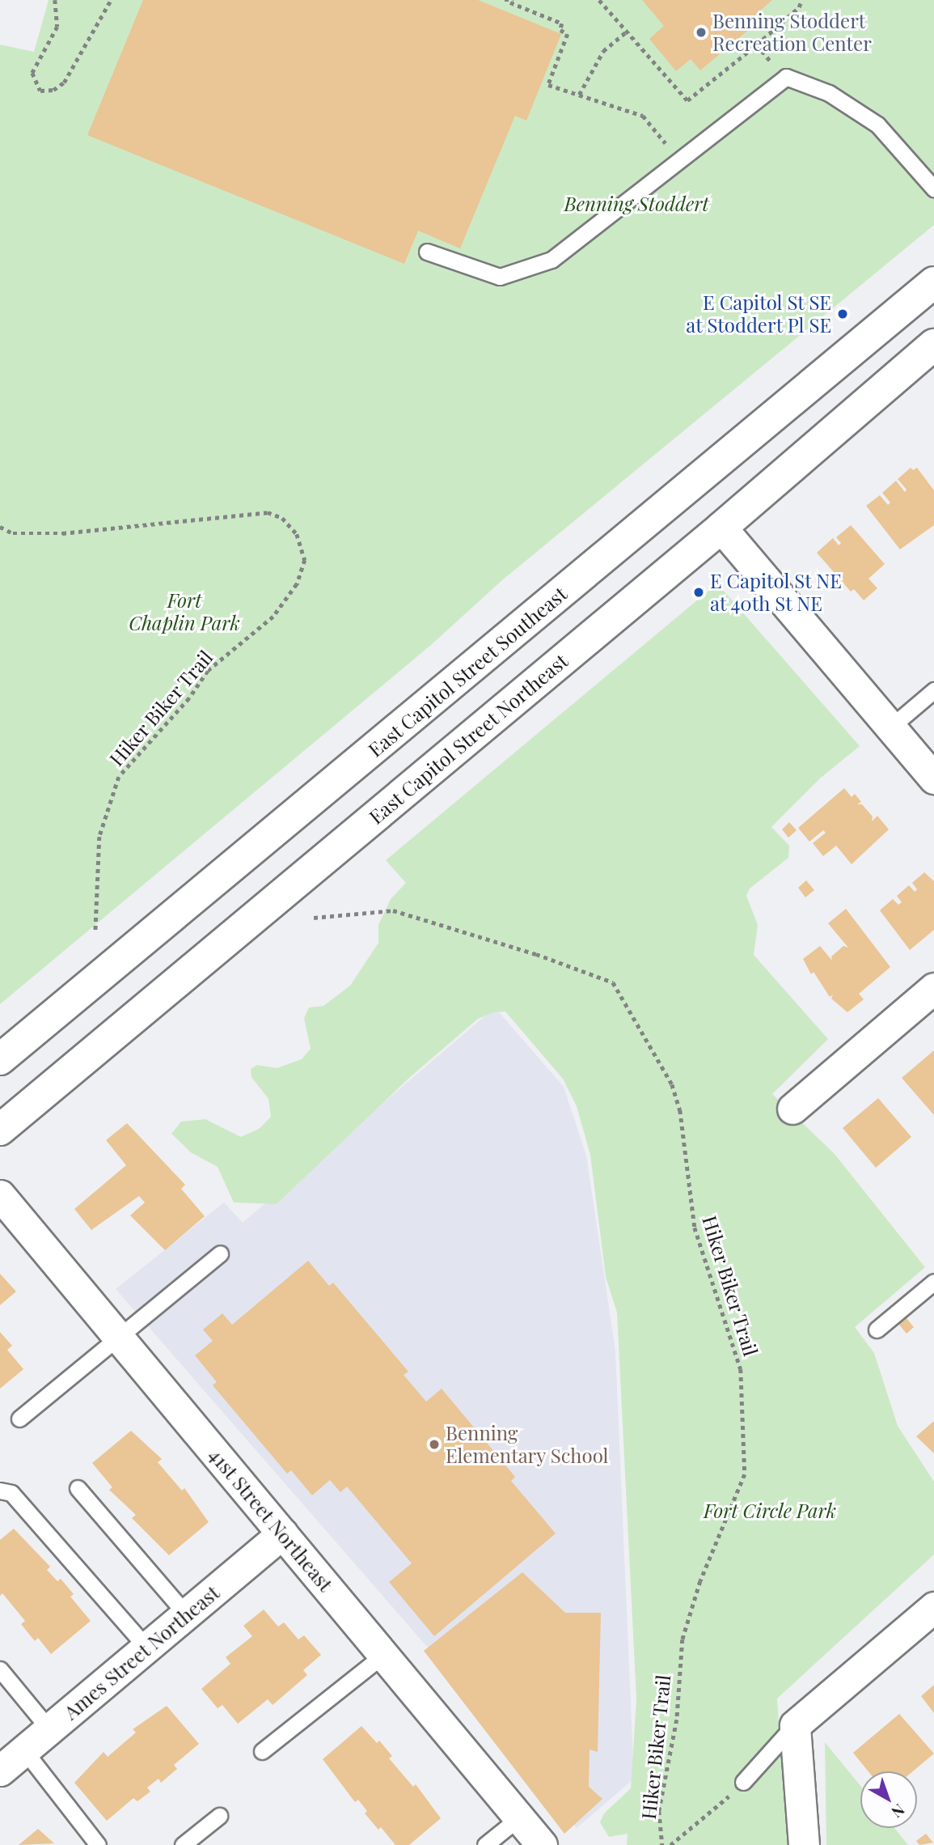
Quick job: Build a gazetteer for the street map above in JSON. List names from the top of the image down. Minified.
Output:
{"streets":{"main road":["East Capitol Street Southeast","East Capitol Street Northeast"],"street":["41st Street Northeast","Ames Street Northeast"],"path":["Hiker Biker Trail"]},"crossings":[["41st Street Northeast","Ames Street Northeast"]],"parks":["Benning Stoddert","Fort Chaplin Park","Fort Circle Park"],"places":["Benning Stoddert Recreation Center","E Capitol St SE at Stoddert Pl SE","E Capitol St NE at 40th St NE","Benning Elementary School"],"north":"bottom right"}
